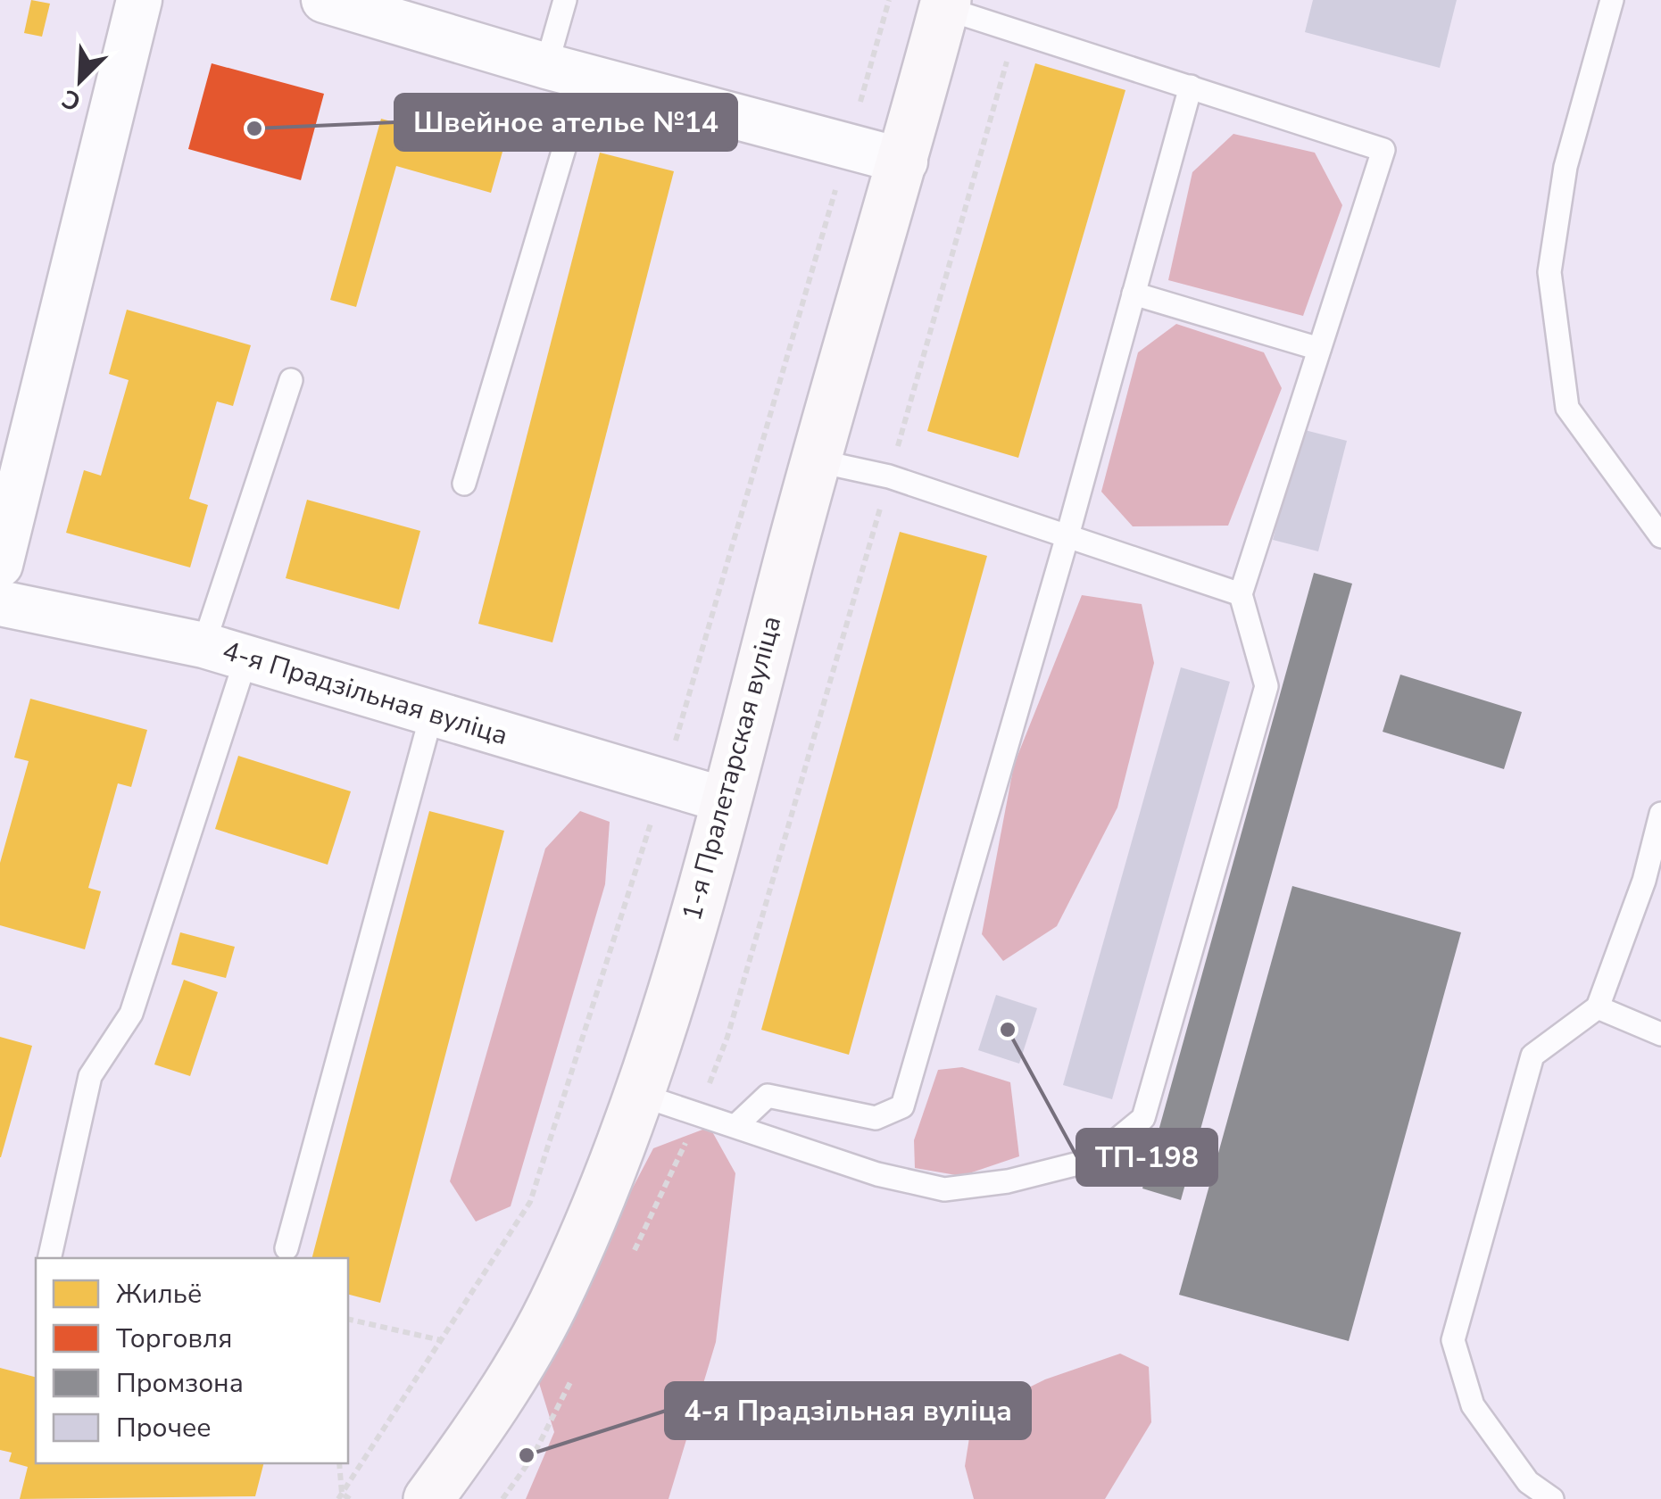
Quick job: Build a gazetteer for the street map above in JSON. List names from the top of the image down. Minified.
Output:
{"streets":{"main road":["1-я Пралетарская вуліца"],"street":["4-я Прадзільная вуліца"]},"crossings":[["4-я Прадзільная вуліца","1-я Пралетарская вуліца"]],"places":["Швейное ателье №14","ТП-198","4-я Прадзільная вуліца"],"legend":["Жильё","Торговля","Промзона","Прочее"],"north":"bottom left"}
